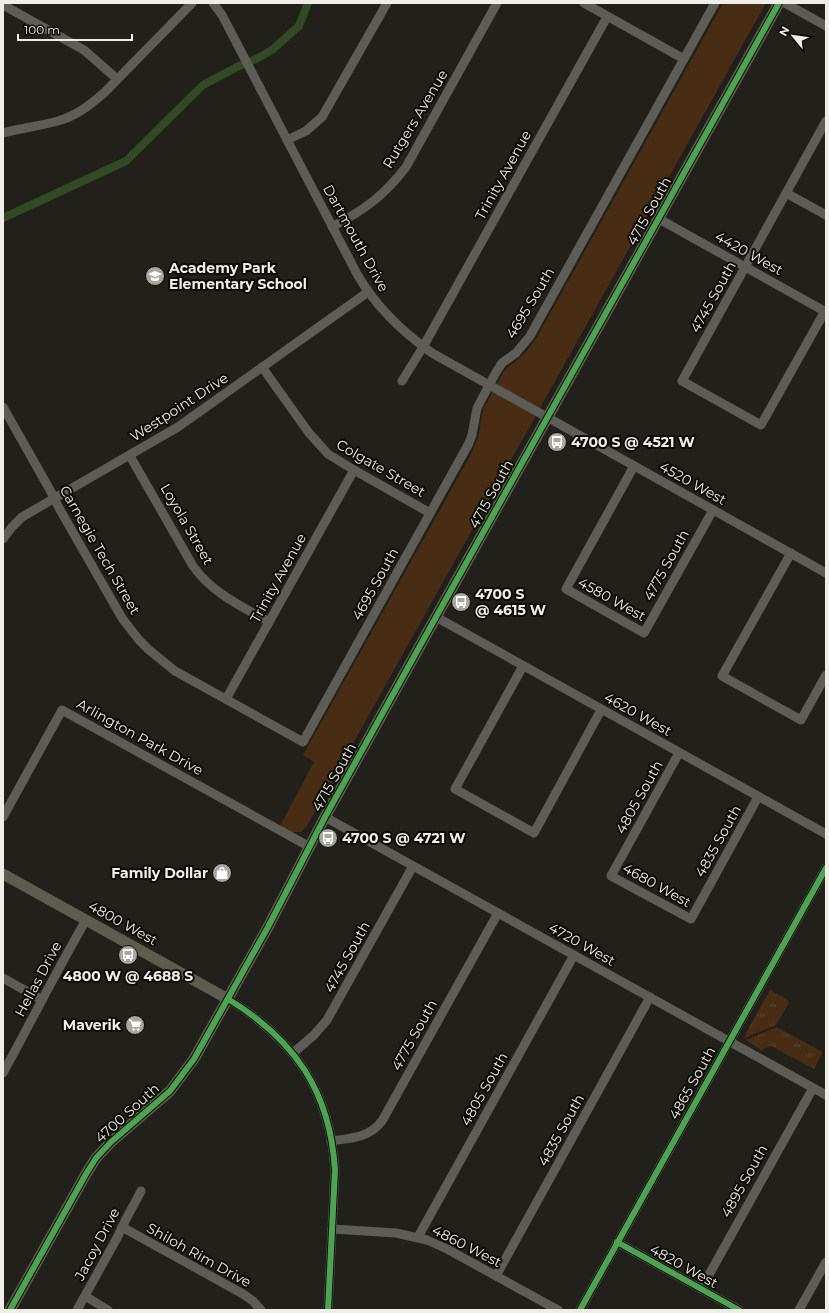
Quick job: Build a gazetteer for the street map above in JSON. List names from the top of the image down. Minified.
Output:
{"streets":{"main road":["4715 South","4800 West","4700 South"],"street":["Rutgers Avenue","Trinity Avenue","Dartmouth Drive","4420 West","4745 South","4695 South","Westpoint Drive","Colgate Street","4520 West","Loyola Street","Carnegie Tech Street","4775 South","4580 West","4620 West","Arlington Park Drive","4805 South","4835 South","4680 West","4720 West","Hellas Drive","4865 South","4895 South","Jacoy Drive","4860 West","Shiloh Rim Drive","4820 West"]},"crossings":[["Rutgers Avenue","Dartmouth Drive"],["Trinity Avenue","Dartmouth Drive"],["Trinity Avenue","Colgate Street"],["Trinity Avenue","Loyola Street"],["Trinity Avenue","Carnegie Tech Street"],["4715 South","Dartmouth Drive"],["4715 South","4420 West"],["4715 South","4520 West"],["4715 South","4620 West"],["4715 South","Arlington Park Drive"],["4715 South","4800 West"],["4715 South","4720 West"],["4715 South","4700 South"],["Dartmouth Drive","4695 South"],["Dartmouth Drive","Westpoint Drive"],["Dartmouth Drive","4520 West"],["4420 West","4745 South"],["4745 South","4720 West"],["4695 South","Colgate Street"],["4695 South","Carnegie Tech Street"],["Westpoint Drive","Colgate Street"],["Westpoint Drive","Loyola Street"],["Westpoint Drive","Carnegie Tech Street"],["4520 West","4775 South"],["4520 West","4580 West"],["4775 South","4580 West"],["4775 South","4720 West"],["4620 West","4805 South"],["4620 West","4835 South"],["4805 South","4680 West"],["4805 South","4720 West"],["4805 South","4860 West"],["4835 South","4680 West"],["4835 South","4720 West"],["4835 South","4860 West"],["4800 West","Hellas Drive"],["4800 West","4700 South"],["4720 West","4865 South"],["4720 West","4895 South"],["4865 South","4820 West"],["4895 South","4820 West"],["Jacoy Drive","Shiloh Rim Drive"]],"places":{"school or university":["Academy Park Elementary School"],"bus stop":["4700 S @ 4521 W","4700 S @ 4615 W","4700 S @ 4721 W","4800 W @ 4688 S"],"shop":["Family Dollar"],"supermarket":["Maverik"]},"scale_bar":"100 m","north":"top left"}
